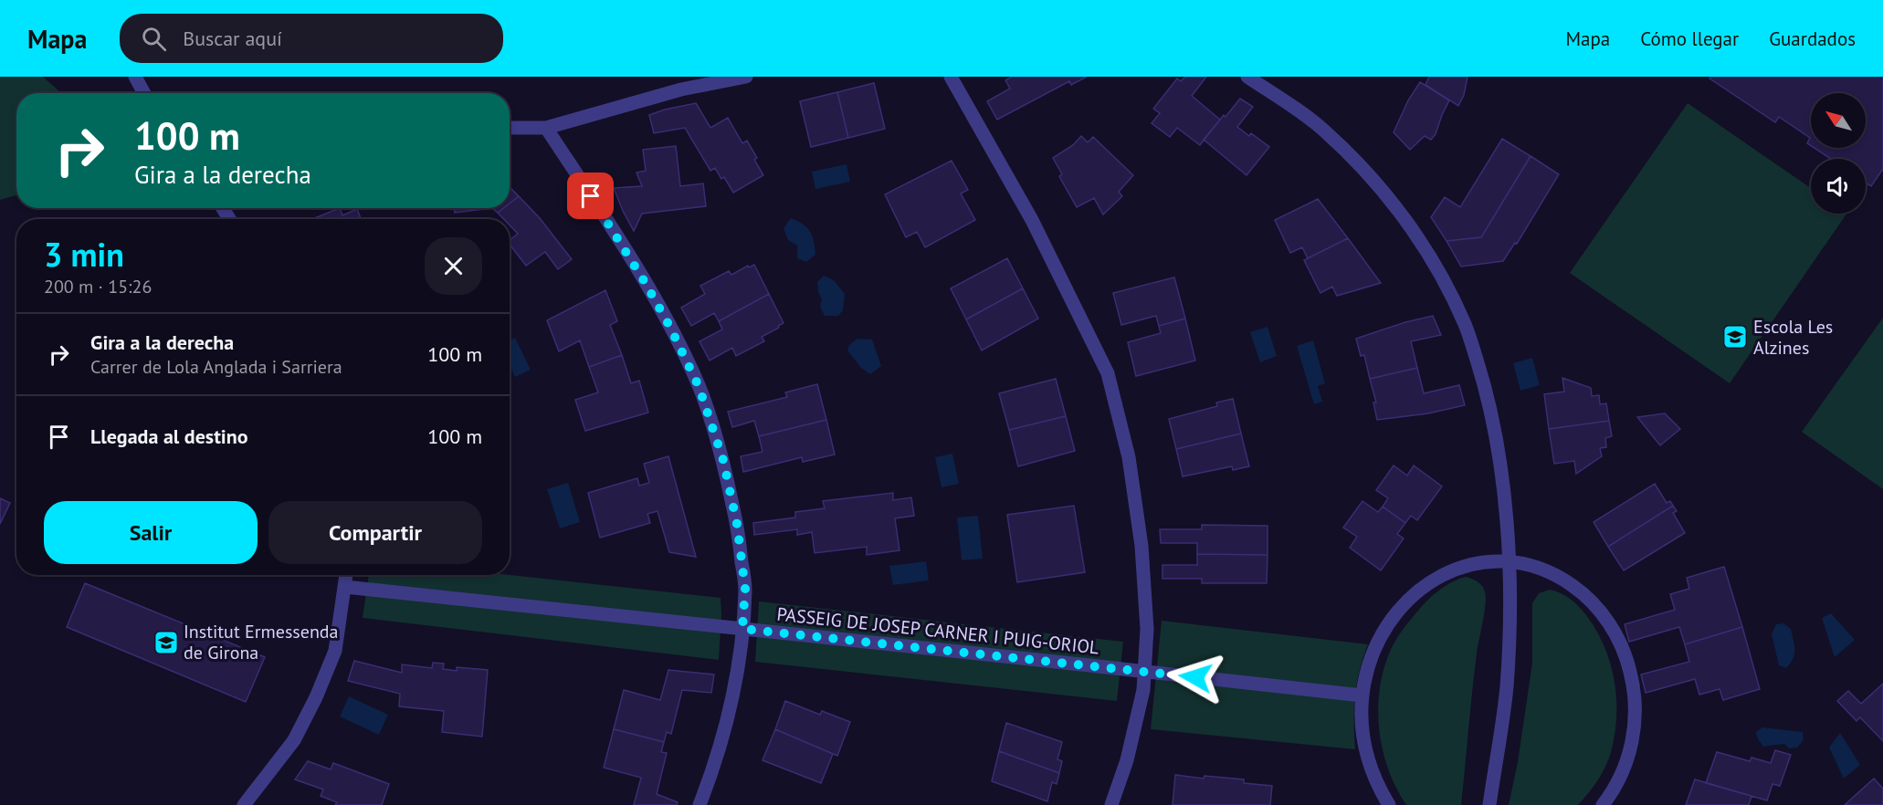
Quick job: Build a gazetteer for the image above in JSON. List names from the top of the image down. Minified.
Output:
{"streets":{"street":["PASSEIG DE JOSEP CARNER I PUIG-ORIOL"]},"places":{"school or university":["Escola Les Alzines","Institut Ermessenda de Girona"]},"north":"top left","page":{"header":"Mapa","search":"Buscar aquí","nav":["Mapa","Cómo llegar","Guardados"],"turn":["100 m","Gira a la derecha"],"heading":["3 min","200 m · 15:26"],"list":[{"name":"Gira a la derecha","note":"Carrer de Lola Anglada i Sarriera","value":"100 m"},{"name":"Llegada al destino","value":"100 m"}],"buttons":["Salir","Compartir"]}}
